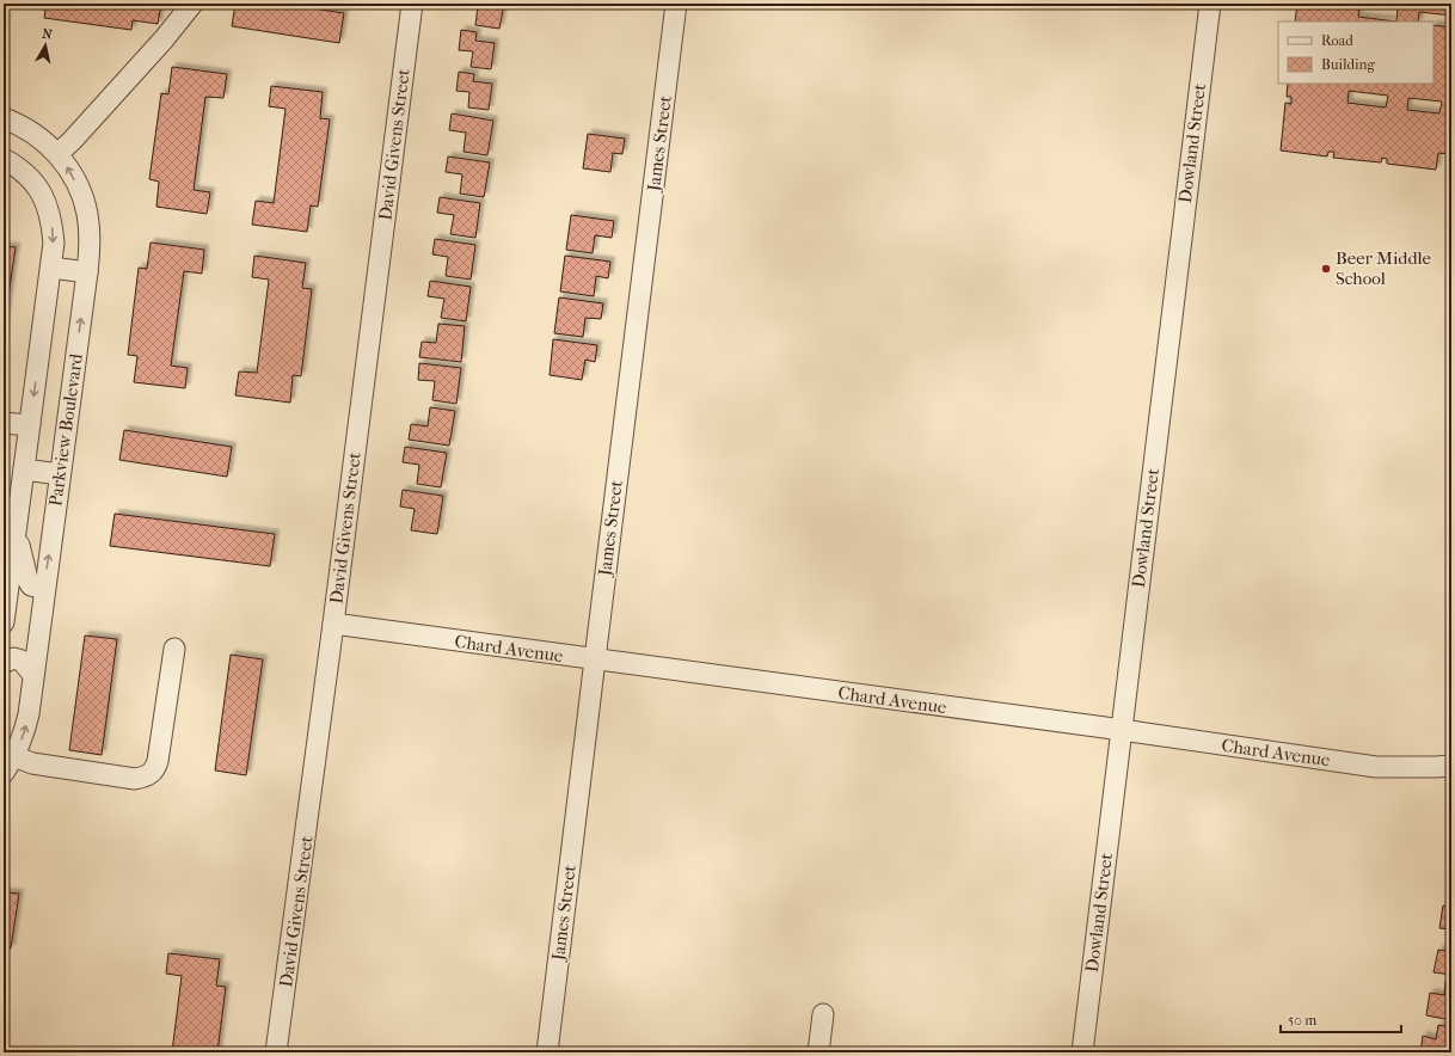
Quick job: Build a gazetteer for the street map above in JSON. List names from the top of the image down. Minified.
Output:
{"streets":{"street":["James Street","Dowland Street","David Givens Street","Parkview Boulevard","Chard Avenue"]},"crossings":[["James Street","Chard Avenue"],["Dowland Street","Chard Avenue"],["David Givens Street","Chard Avenue"]],"places":["Beer Middle School"],"legend":["Road","Building"],"scale_bar":"50 m","north":"top"}
